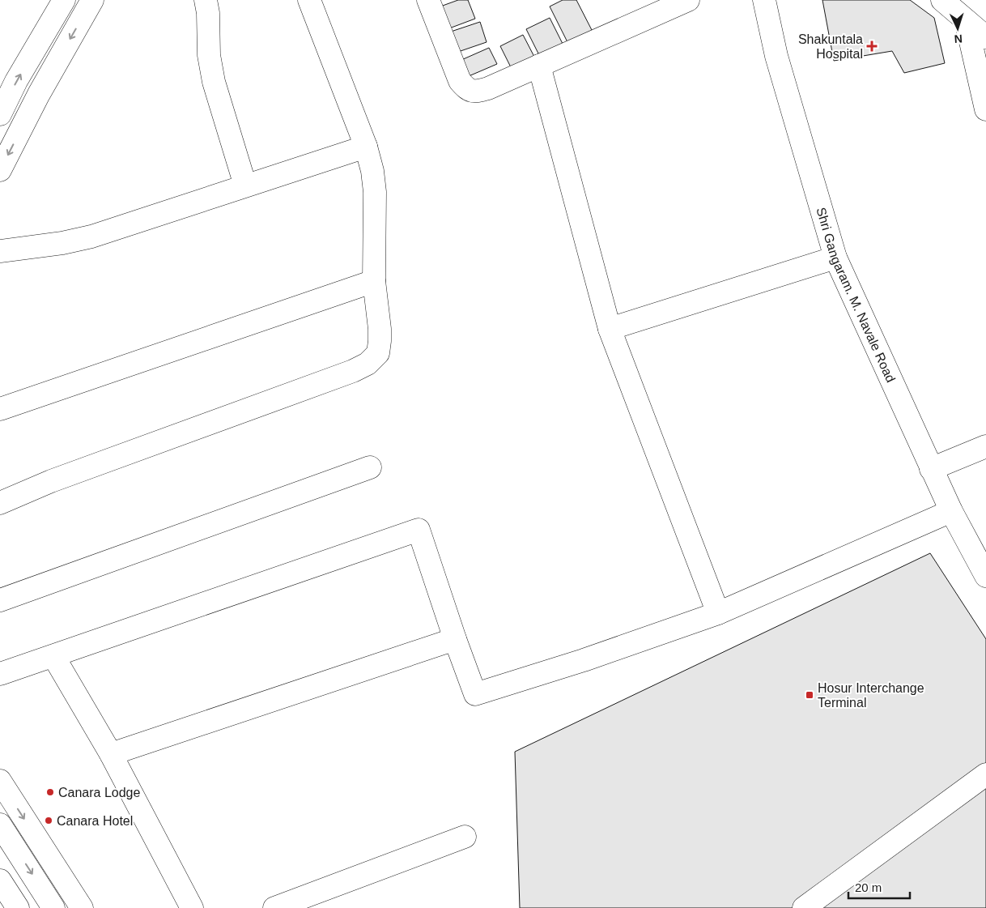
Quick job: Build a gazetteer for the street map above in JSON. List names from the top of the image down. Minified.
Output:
{"streets":{"street":["Shri Gangaram. M. Navale Road"]},"places":{"health":["Shakuntala Hospital"],"transit":["Hosur Interchange Terminal"],"other":["Canara Lodge","Canara Hotel"]},"scale_bar":"20 m","north":"bottom"}
